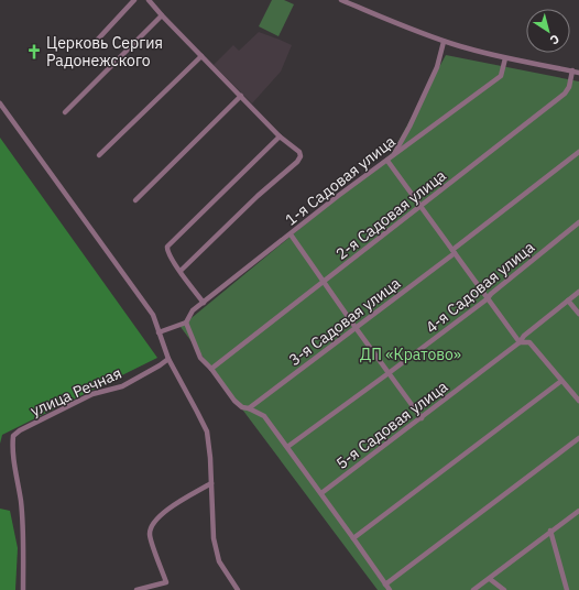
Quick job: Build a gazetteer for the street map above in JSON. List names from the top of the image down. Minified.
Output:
{"streets":{"street":["1-я Садовая улица","2-я Садовая улица","4-я Садовая улица","3-я Садовая улица","улица Речная","5-я Садовая улица"]},"parks":["ДП «Кратово»"],"places":{"church":["Церковь Сергия Радонежского"]},"north":"bottom right"}
